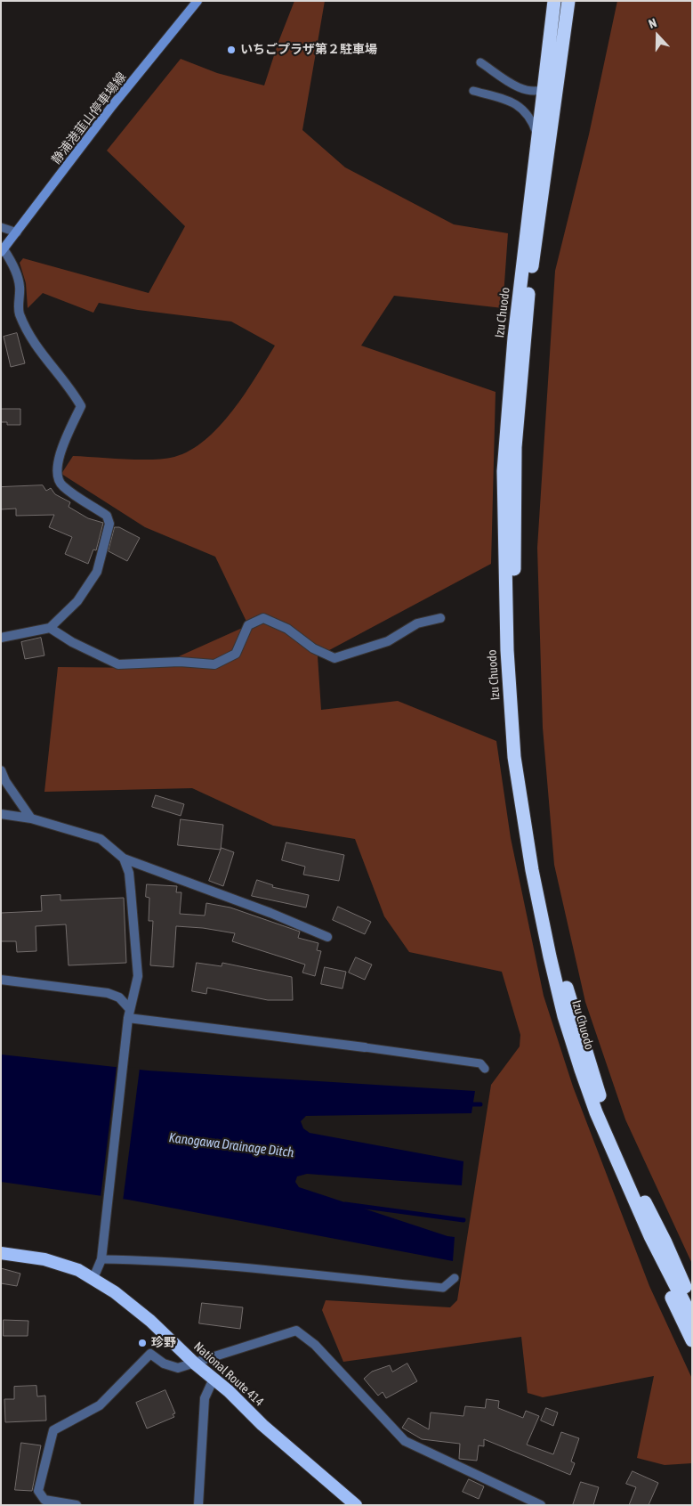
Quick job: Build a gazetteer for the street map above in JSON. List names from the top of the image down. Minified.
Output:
{"streets":{"highway":["Izu Chuodo","National Route 414"],"main road":["静浦港韮山停車場線"]},"water":["Kanogawa Drainage Ditch"],"places":["いちごプラザ第２駐車場","珍野"],"north":"top"}
